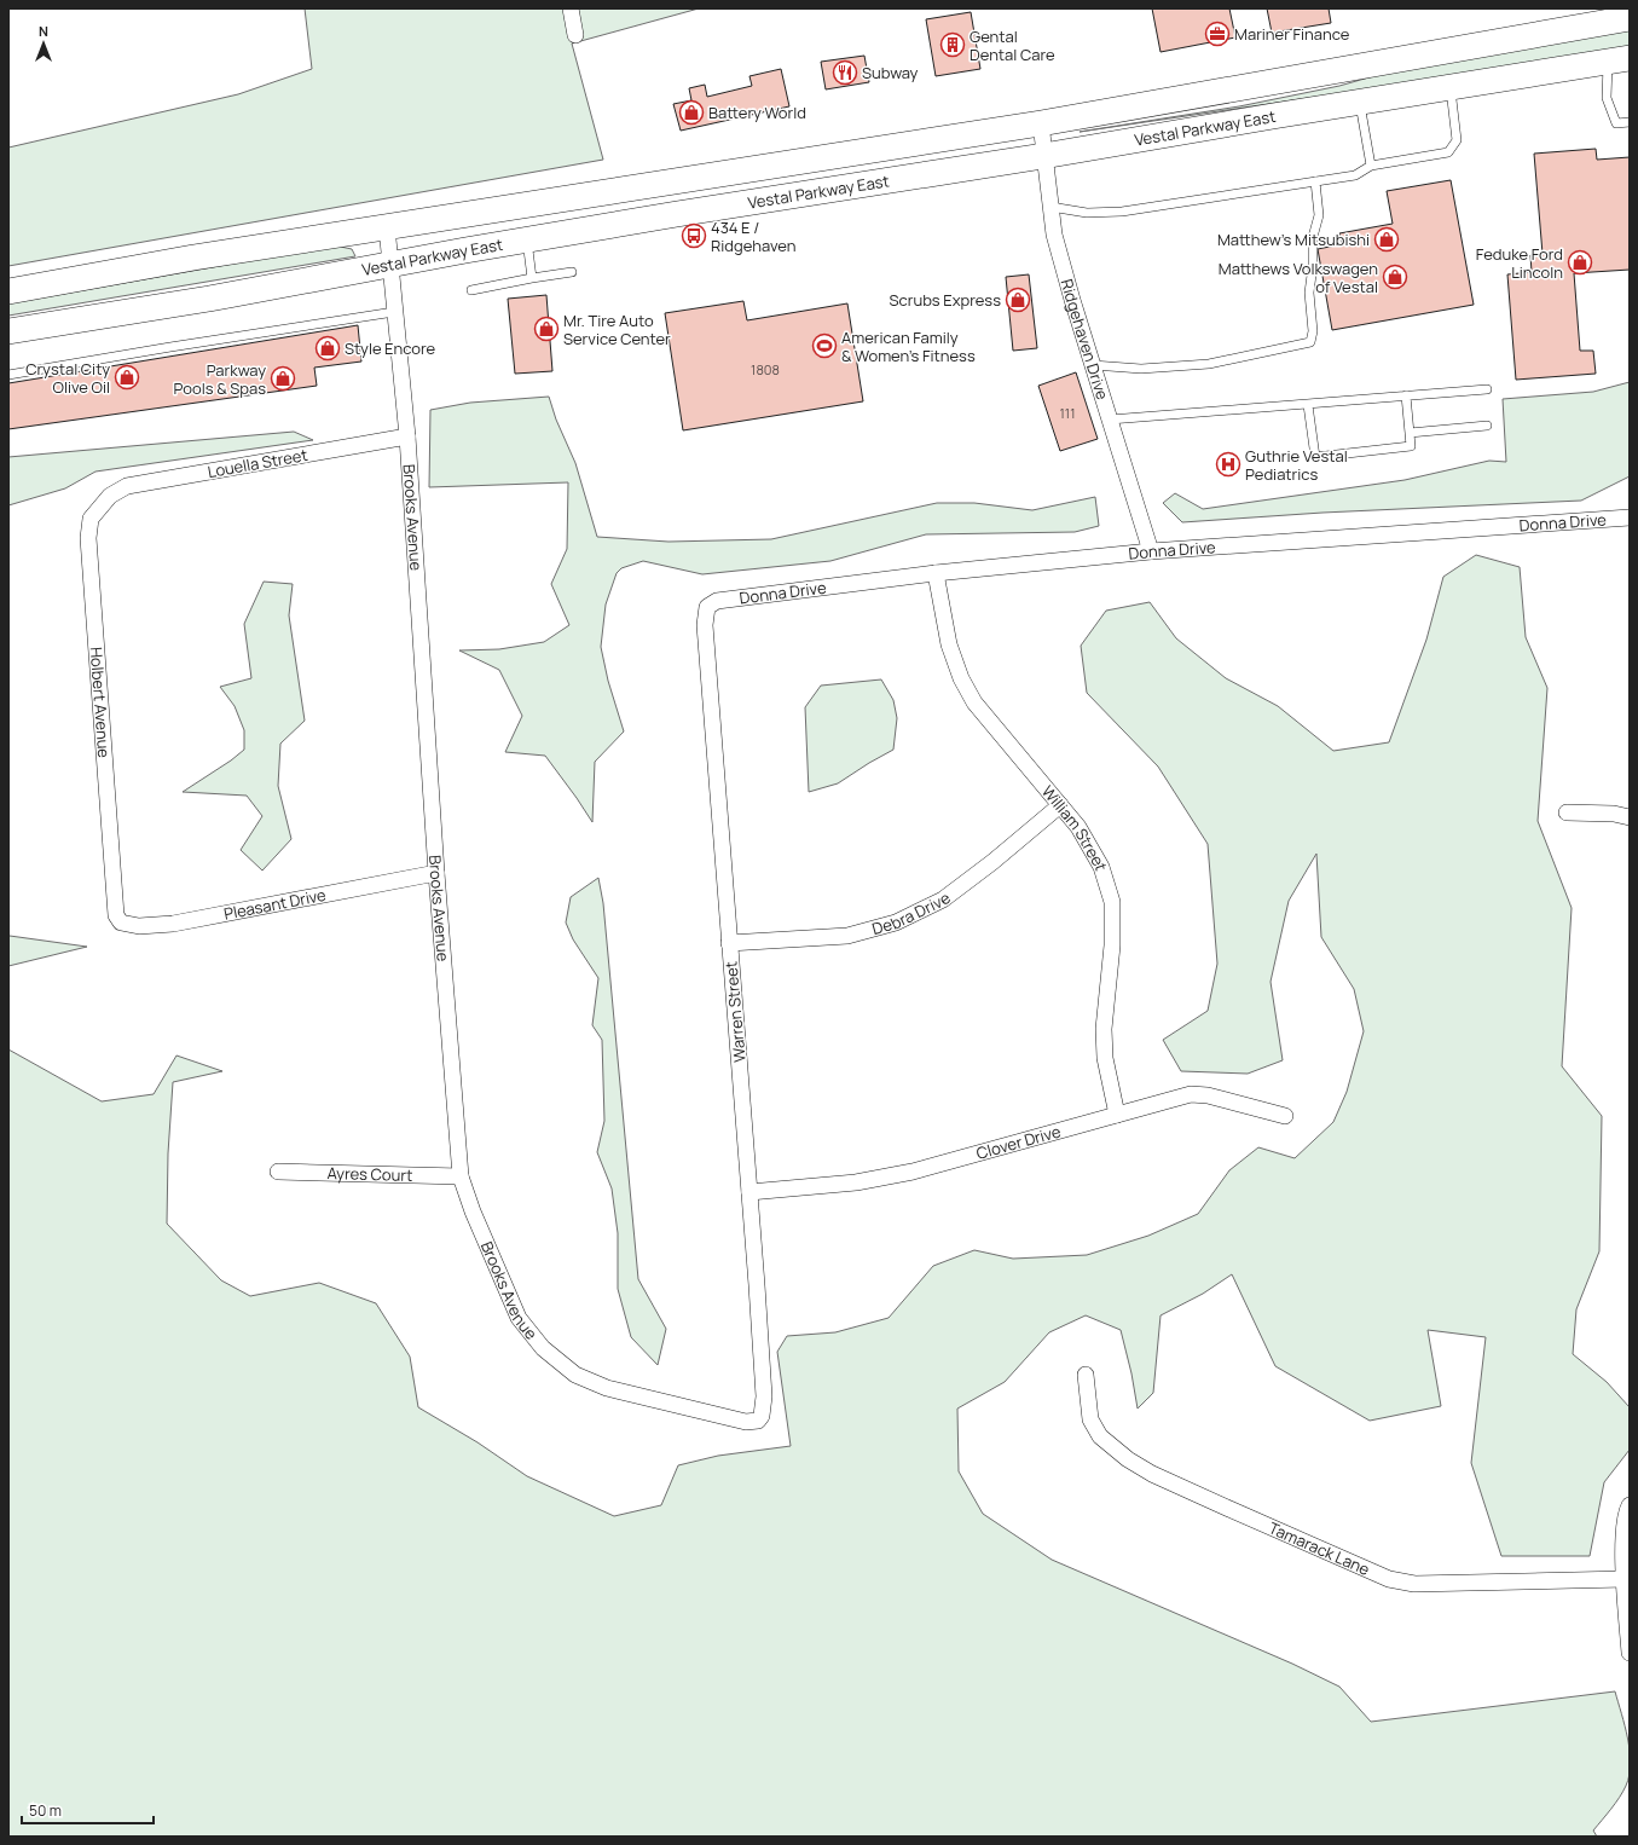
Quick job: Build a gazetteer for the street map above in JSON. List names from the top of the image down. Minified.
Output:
{"streets":{"main road":["Vestal Parkway East"],"street":["Ridgehaven Drive","Louella Street","Brooks Avenue","Donna Drive","Holbert Avenue","William Street","Pleasant Drive","Debra Drive","Warren Street","Clover Drive","Ayres Court","Tamarack Lane"]},"crossings":[["Vestal Parkway East","Ridgehaven Drive"],["Vestal Parkway East","Brooks Avenue"],["Ridgehaven Drive","Donna Drive"],["Louella Street","Brooks Avenue"],["Louella Street","Holbert Avenue"],["Brooks Avenue","Pleasant Drive"],["Brooks Avenue","Warren Street"],["Brooks Avenue","Ayres Court"],["Donna Drive","William Street"],["Donna Drive","Warren Street"],["Holbert Avenue","Pleasant Drive"],["William Street","Debra Drive"],["William Street","Clover Drive"],["Debra Drive","Warren Street"],["Warren Street","Clover Drive"]],"places":{"office":["Mariner Finance"],"building":["Gental Dental Care"],"restaurant":["Subway"],"shop":["Battery World","Matthew's Mitsubishi","Feduke Ford Lincoln","Matthews Volkswagen of Vestal","Scrubs Express","Mr. Tire Auto Service Center","Style Encore","Crystal City Olive Oil","Parkway Pools & Spas"],"bus stop":["434 E / Ridgehaven"],"sports":["American Family & Women's Fitness"],"hospital":["Guthrie Vestal Pediatrics"]},"house_numbers":["1808","111"],"scale_bar":"50 m","north":"top"}
